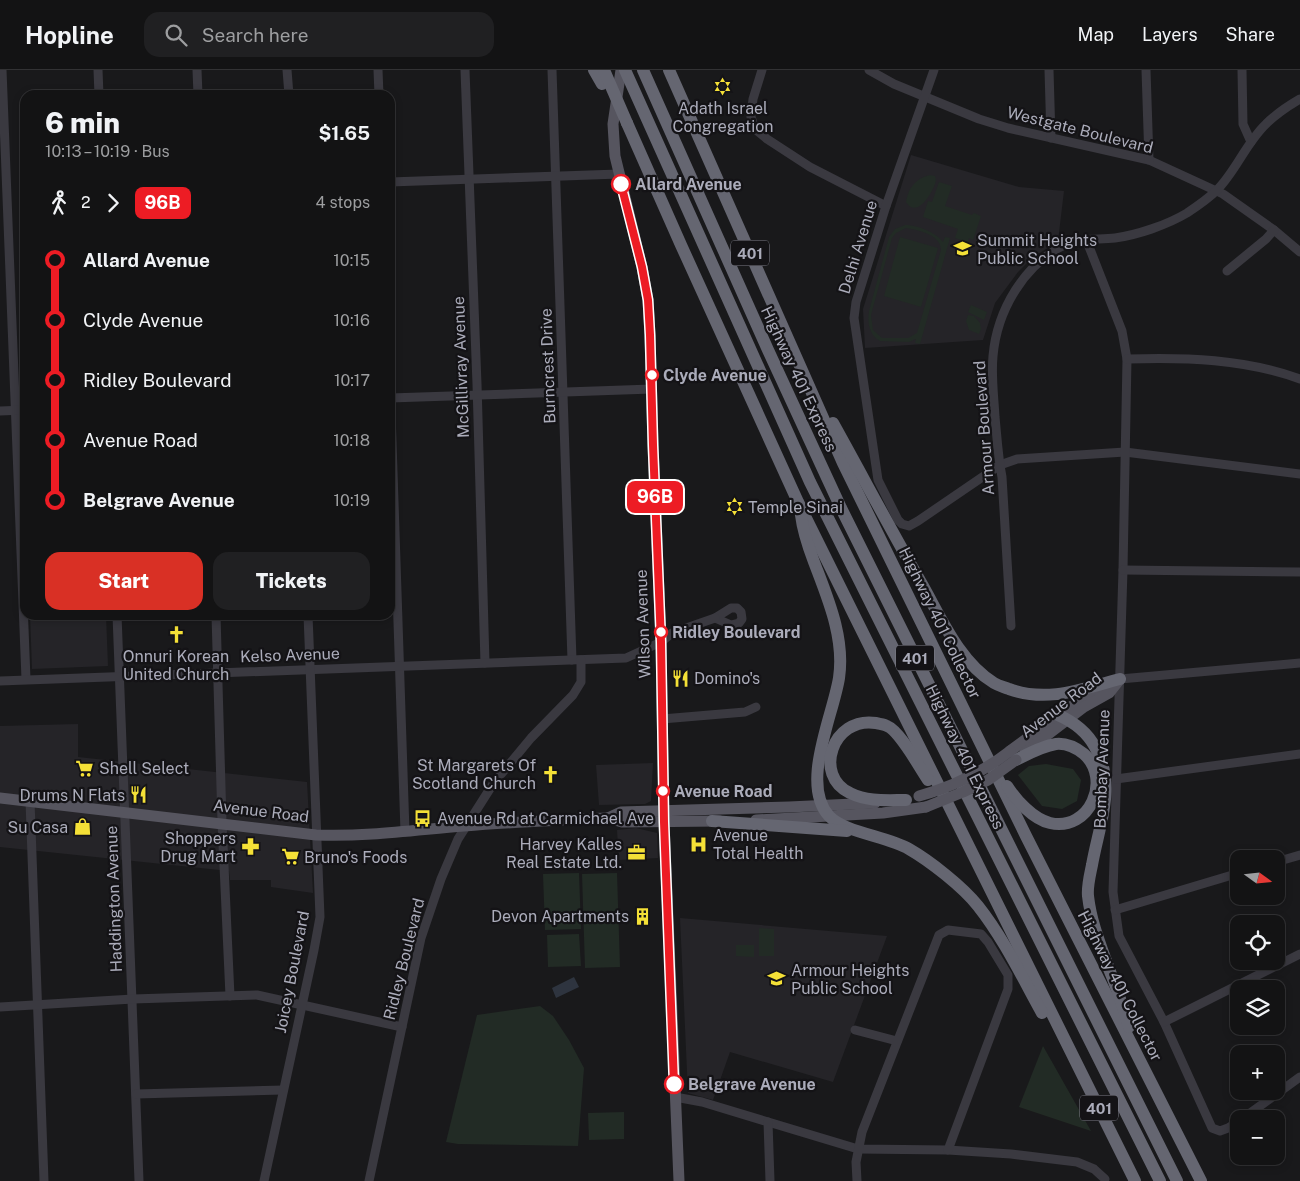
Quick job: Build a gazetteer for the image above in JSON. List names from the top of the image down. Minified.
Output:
{"streets":{"highway":["401","Highway 401 Express","Highway 401 Collector"],"main road":["Wilson Avenue","Avenue Road"],"street":["Westgate Boulevard","Delhi Avenue","Burncrest Drive","McGillivray Avenue","Armour Boulevard","Kelso Avenue","Bombay Avenue","Haddington Avenue","Ridley Boulevard","Joicey Boulevard"]},"crossings":[["Westgate Boulevard","Delhi Avenue"],["Westgate Boulevard","Armour Boulevard"],["Delhi Avenue","Armour Boulevard"],["Burncrest Drive","Kelso Avenue"],["Burncrest Drive","Ridley Boulevard"],["McGillivray Avenue","Kelso Avenue"],["Armour Boulevard","Bombay Avenue"],["Wilson Avenue","Avenue Road"],["Kelso Avenue","Haddington Avenue"],["Kelso Avenue","Ridley Boulevard"],["Kelso Avenue","Joicey Boulevard"],["Avenue Road","Bombay Avenue"],["Avenue Road","Haddington Avenue"],["Avenue Road","Ridley Boulevard"],["Avenue Road","Joicey Boulevard"]],"places":{"synagogue":["Adath Israel Congregation","Temple Sinai"],"other":["Allard Avenue","Clyde Avenue","Ridley Boulevard","Avenue Road","Belgrave Avenue"],"school or university":["Summit Heights Public School","Armour Heights Public School"],"church":["Onnuri Korean United Church","St Margarets Of Scotland Church"],"restaurant":["Domino's","Drums N Flats"],"supermarket":["Shell Select","Bruno's Foods"],"bus stop":["Avenue Rd at Carmichael Ave"],"shop":["Su Casa"],"hospital":["Avenue Total Health"],"pharmacy":["Shoppers Drug Mart"],"office":["Harvey Kalles Real Estate Ltd."],"building":["Devon Apartments"]},"lines":["bus line 96B"],"north":"right","page":{"header":"Hopline","search":"Search here","nav":["Map","Layers","Share"],"on_map":"96B","heading":["6 min","10:13 – 10:19 · Bus","$1.65"],"legs":["2","96B","4 stops"],"list":[{"name":"Allard Avenue","value":"10:15"},{"name":"Clyde Avenue","value":"10:16"},{"name":"Ridley Boulevard","value":"10:17"},{"name":"Avenue Road","value":"10:18"},{"name":"Belgrave Avenue","value":"10:19"}],"buttons":["Start","Tickets"],"map_buttons":["+","−"]}}
